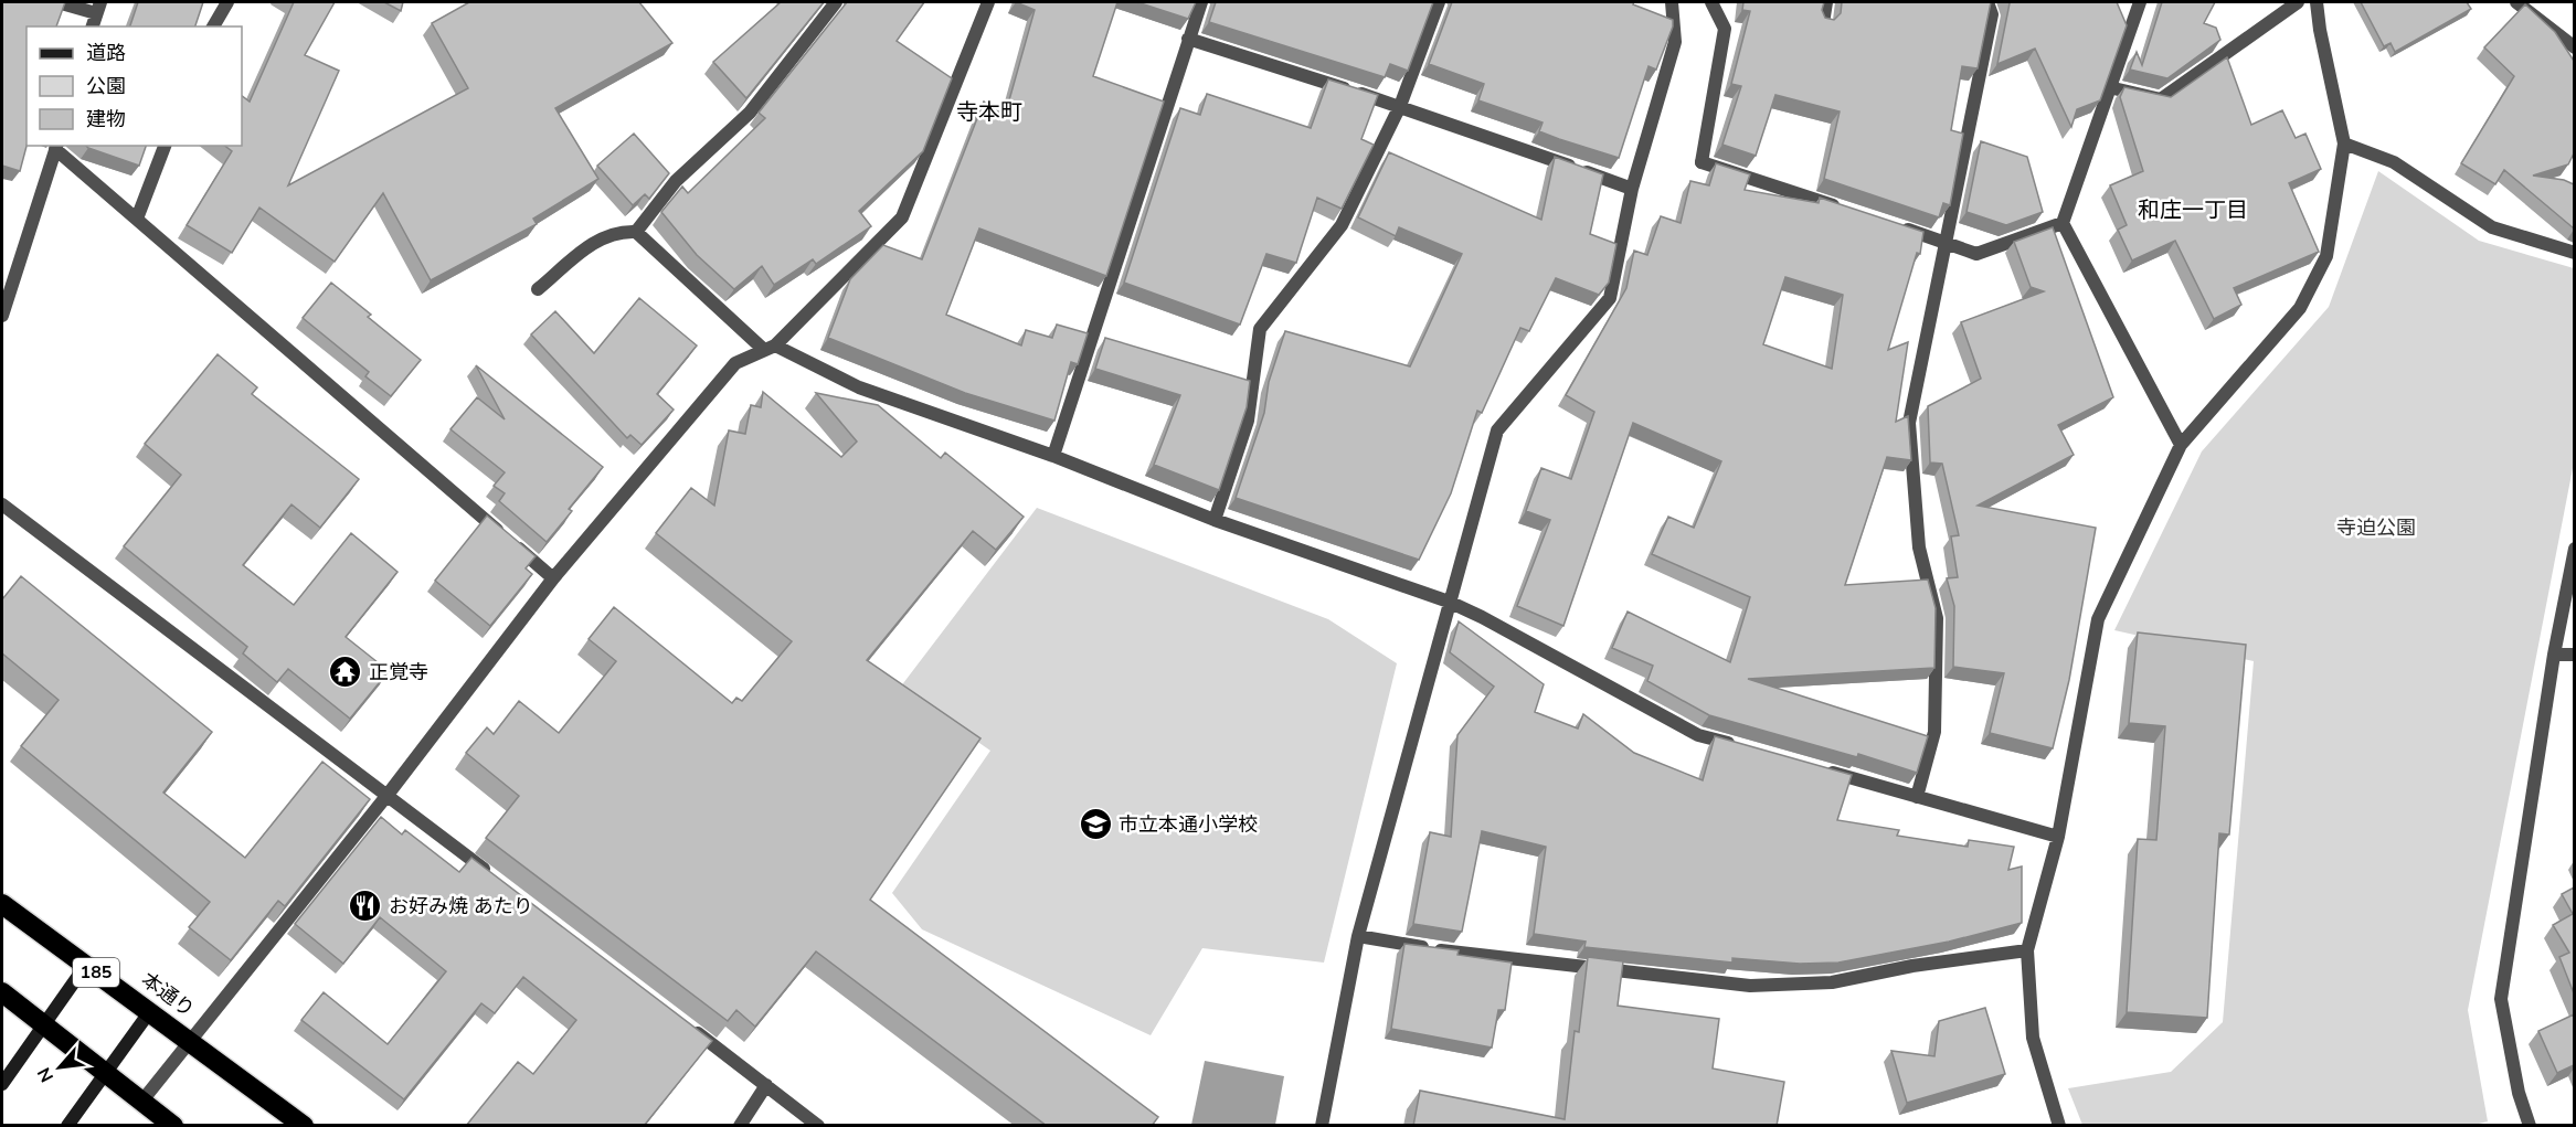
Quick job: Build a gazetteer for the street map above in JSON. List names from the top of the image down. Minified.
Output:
{"streets":{"highway":["185","本通り"]},"districts":["寺本町","和庄一丁目"],"parks":["寺迫公園"],"places":{"temple":["正覚寺"],"school or university":["市立本通小学校"],"restaurant":["お好み焼 あたり"]},"legend":["道路","公園","建物"],"north":"bottom left"}
